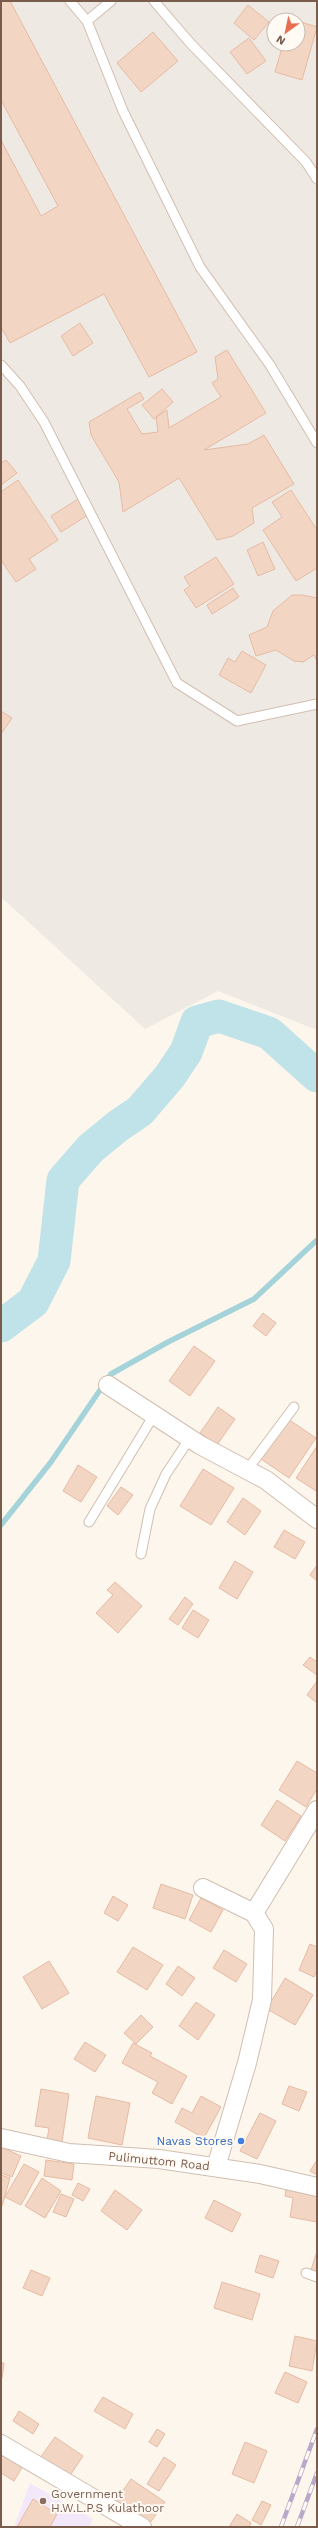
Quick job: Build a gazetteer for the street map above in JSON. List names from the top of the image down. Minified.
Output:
{"streets":{"street":["Pulimuttom Road"]},"places":["Navas Stores","Government H.W.L.P.S Kulathoor"],"north":"bottom left"}
